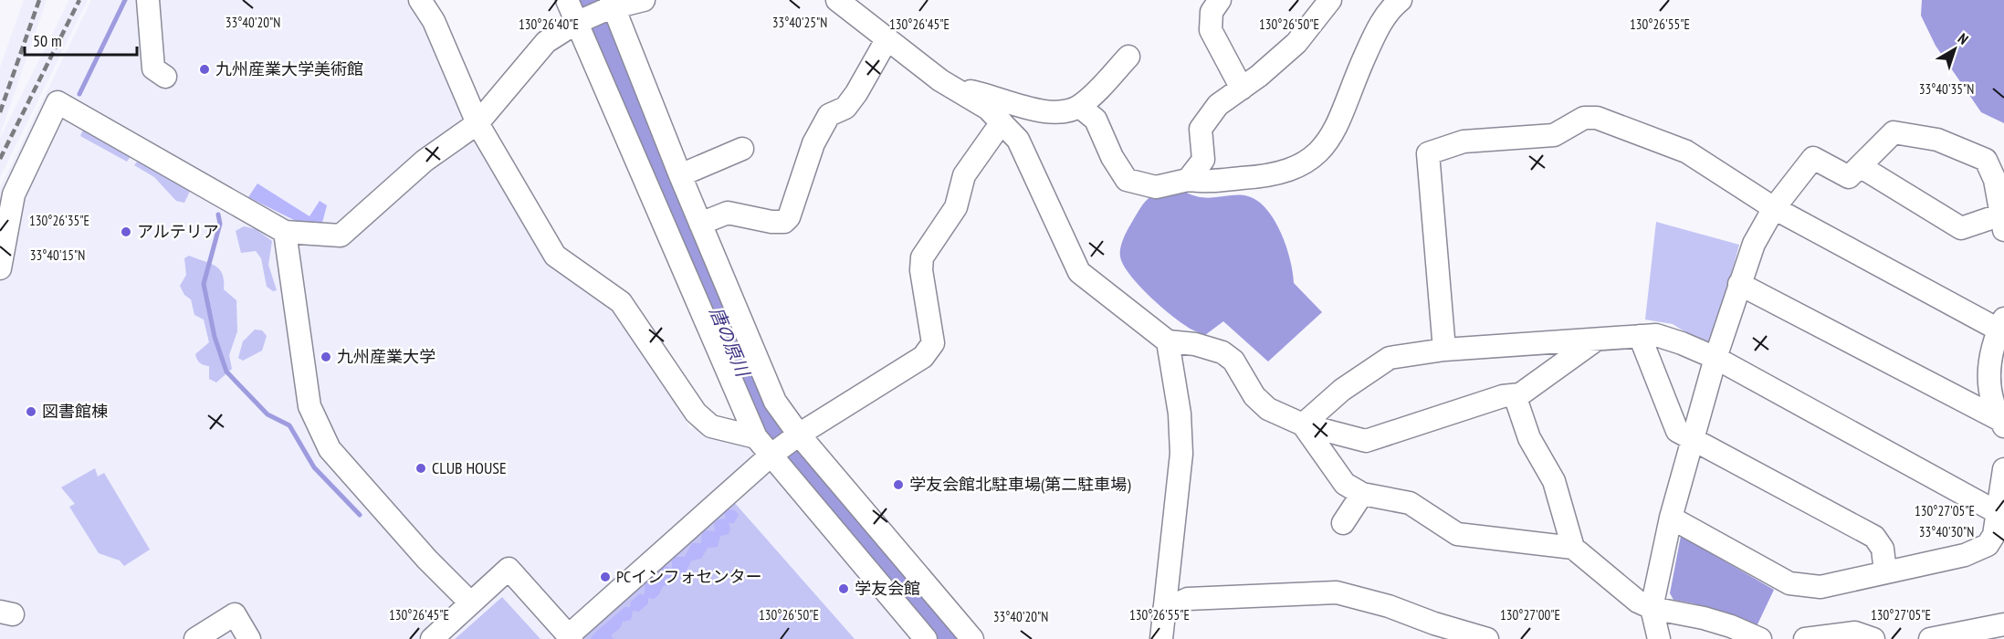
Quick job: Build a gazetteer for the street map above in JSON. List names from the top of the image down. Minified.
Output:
{"water":["唐の原川"],"places":["九州産業大学美術館","アルテリア","九州産業大学","図書館棟","CLUB HOUSE","学友会館北駐車場(第二駐車場)","PCインフォセンター","学友会館"],"scale_bar":"50 m","north":"top right","coordinates":["33°40'20\"N","33°40'25\"N","130°26'40\"E","130°26'55\"E","130°26'45\"E","130°26'50\"E","33°40'35\"N","130°26'35\"E","33°40'15\"N","130°27'05\"E","33°40'30\"N","130°27'00\"E"]}
